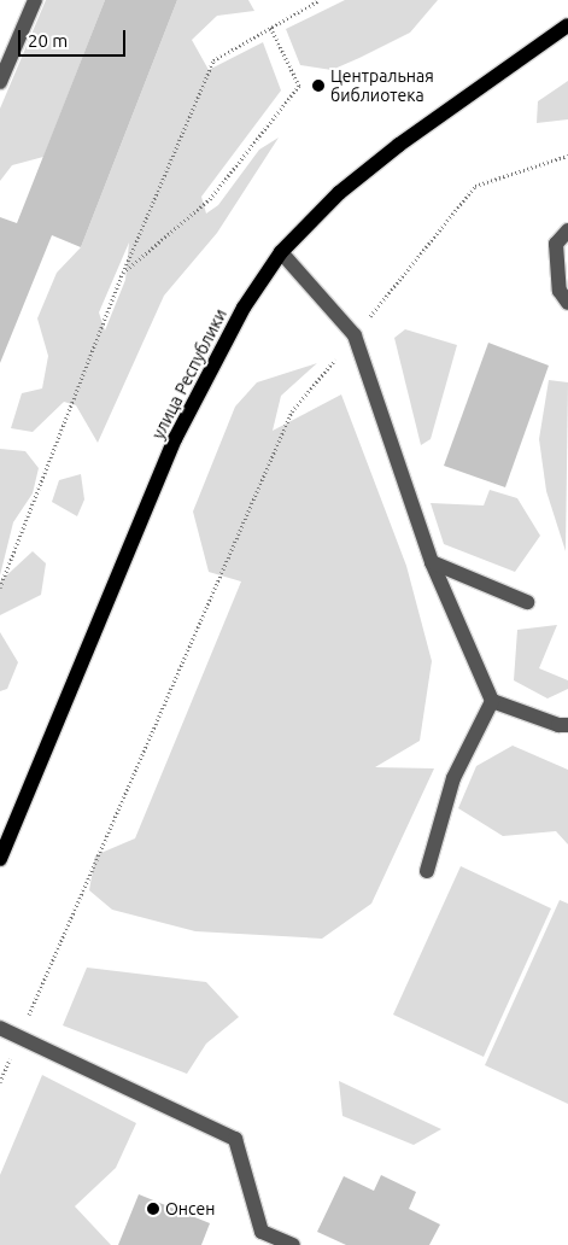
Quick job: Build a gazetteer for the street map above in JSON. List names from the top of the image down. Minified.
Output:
{"streets":{"main road":["улица Республики"]},"places":["Центральная библиотека","Онсен"],"scale_bar":"20 m"}
